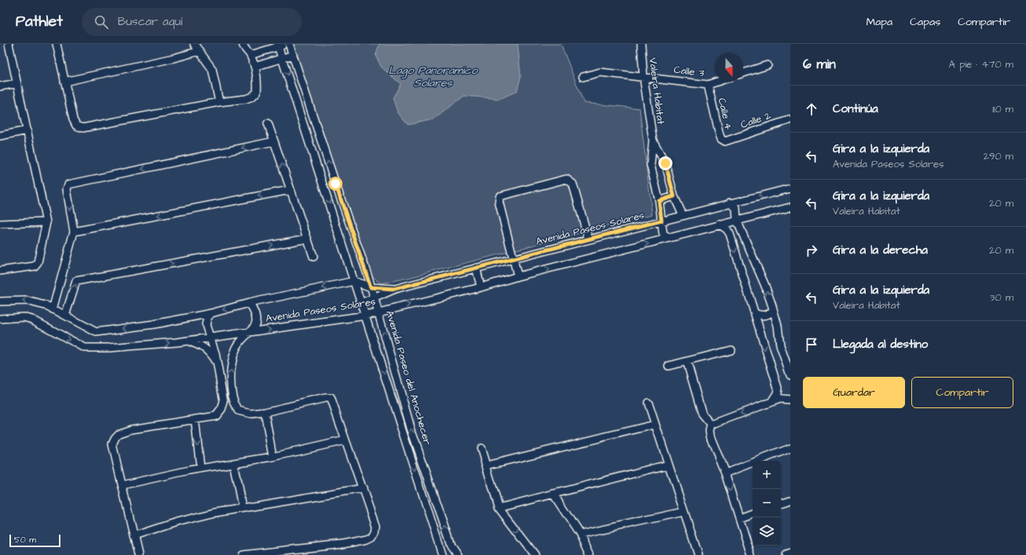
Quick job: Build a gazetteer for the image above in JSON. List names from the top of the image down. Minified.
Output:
{"streets":{"street":["Calle 3","Valeira Habitat","Calle 4","Calle 2","Avenida Paseos Solares","Avenida Paseo del Anochecer"]},"crossings":[["Calle 3","Valeira Habitat"],["Calle 3","Calle 4"],["Valeira Habitat","Avenida Paseos Solares"],["Calle 4","Calle 2"],["Avenida Paseos Solares","Avenida Paseo del Anochecer"]],"water":["Lago Panoramico Solares"],"scale_bar":"50 m","north":"bottom","page":{"header":"Pathlet","search":"Buscar aquí","nav":["Mapa","Capas","Compartir"],"heading":["6 min","A pie · 470 m"],"list":[["Continúa","110 m"],["Gira a la izquierda","Avenida Paseos Solares","290 m"],["Gira a la izquierda","Valeira Habitat","20 m"],["Gira a la derecha","20 m"],["Gira a la izquierda","Valeira Habitat","30 m"],"Llegada al destino"],"buttons":["Guardar","Compartir"],"map_buttons":["+","−"],"scale":"50 m"}}
